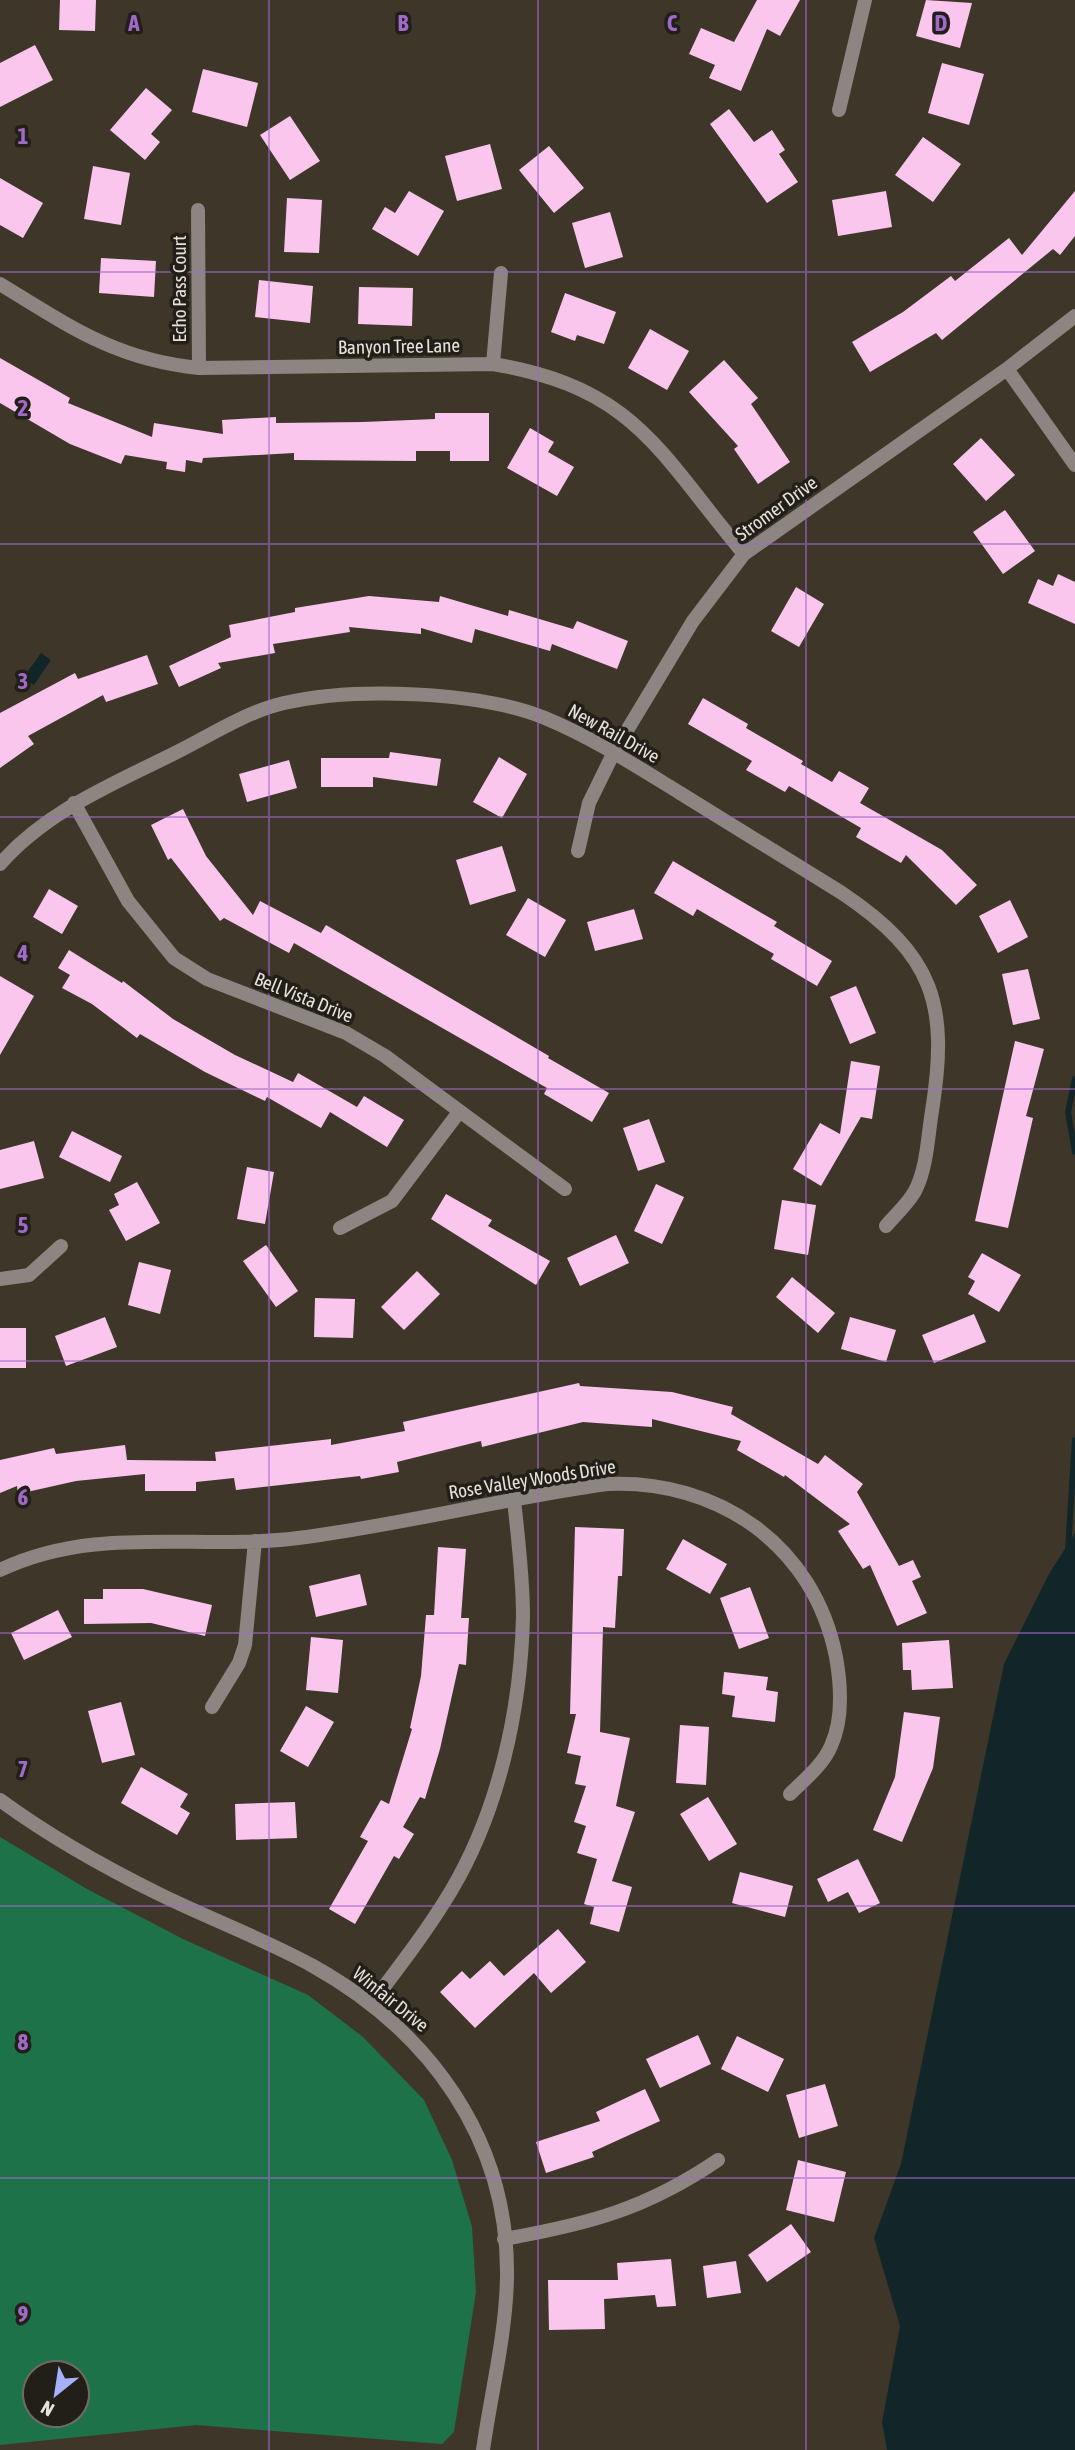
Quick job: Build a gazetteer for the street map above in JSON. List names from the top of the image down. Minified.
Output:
{"streets":{"street":["Echo Pass Court","Banyon Tree Lane","Stromer Drive","New Rail Drive","Bell Vista Drive","Rose Valley Woods Drive","Winfair Drive"]},"crossings":[["Echo Pass Court","Banyon Tree Lane"],["Banyon Tree Lane","Stromer Drive"],["Stromer Drive","New Rail Drive"],["New Rail Drive","Bell Vista Drive"]],"north":"bottom left","grid":{"columns":["A","B","C","D"],"rows":["1","2","3","4","5","6","7","8","9"]}}
